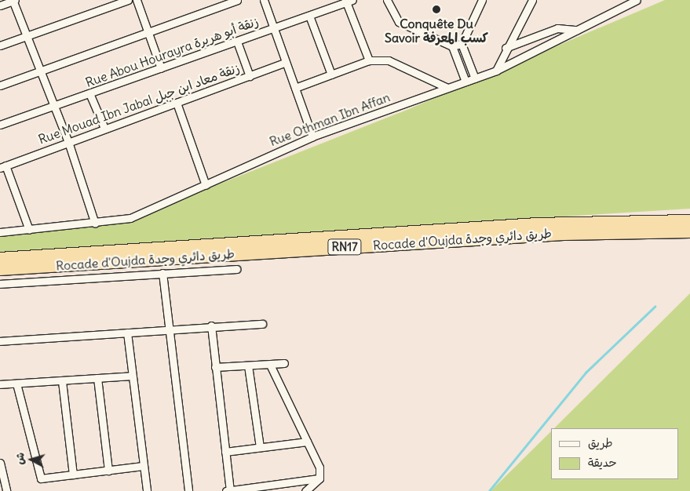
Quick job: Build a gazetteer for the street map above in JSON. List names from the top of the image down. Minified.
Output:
{"streets":{"highway":["Rocade d'Oujda طريق دائري وجدة","RN17"],"street":["Rue Abou Hourayra زنقة أبو هريرة","Rue Mouad Ibn Jabal زنقة معاد ابن جبل","Rue Othman Ibn Affan"]},"places":["Conquête Du Savoir كسب المعرفة"],"legend":["طريق","حديقة"],"north":"left"}
